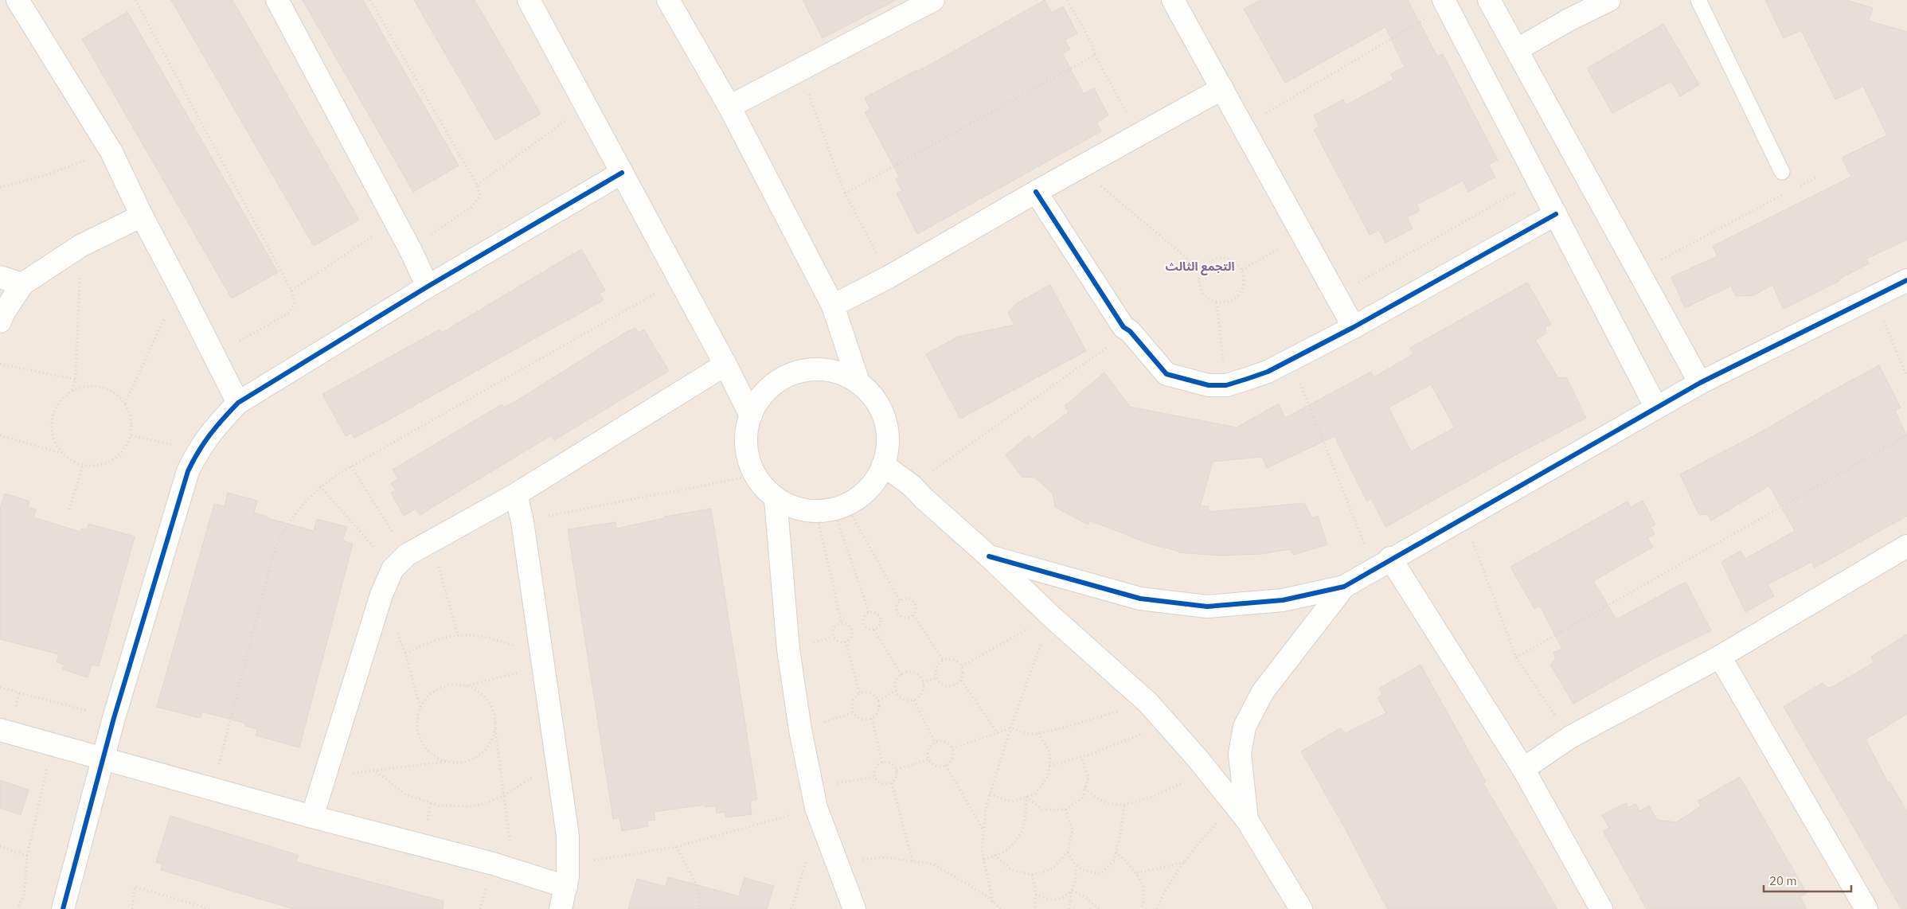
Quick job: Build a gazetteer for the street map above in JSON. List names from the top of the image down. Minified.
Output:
{"districts":["التجمع الثالث"],"scale_bar":"20 m"}
